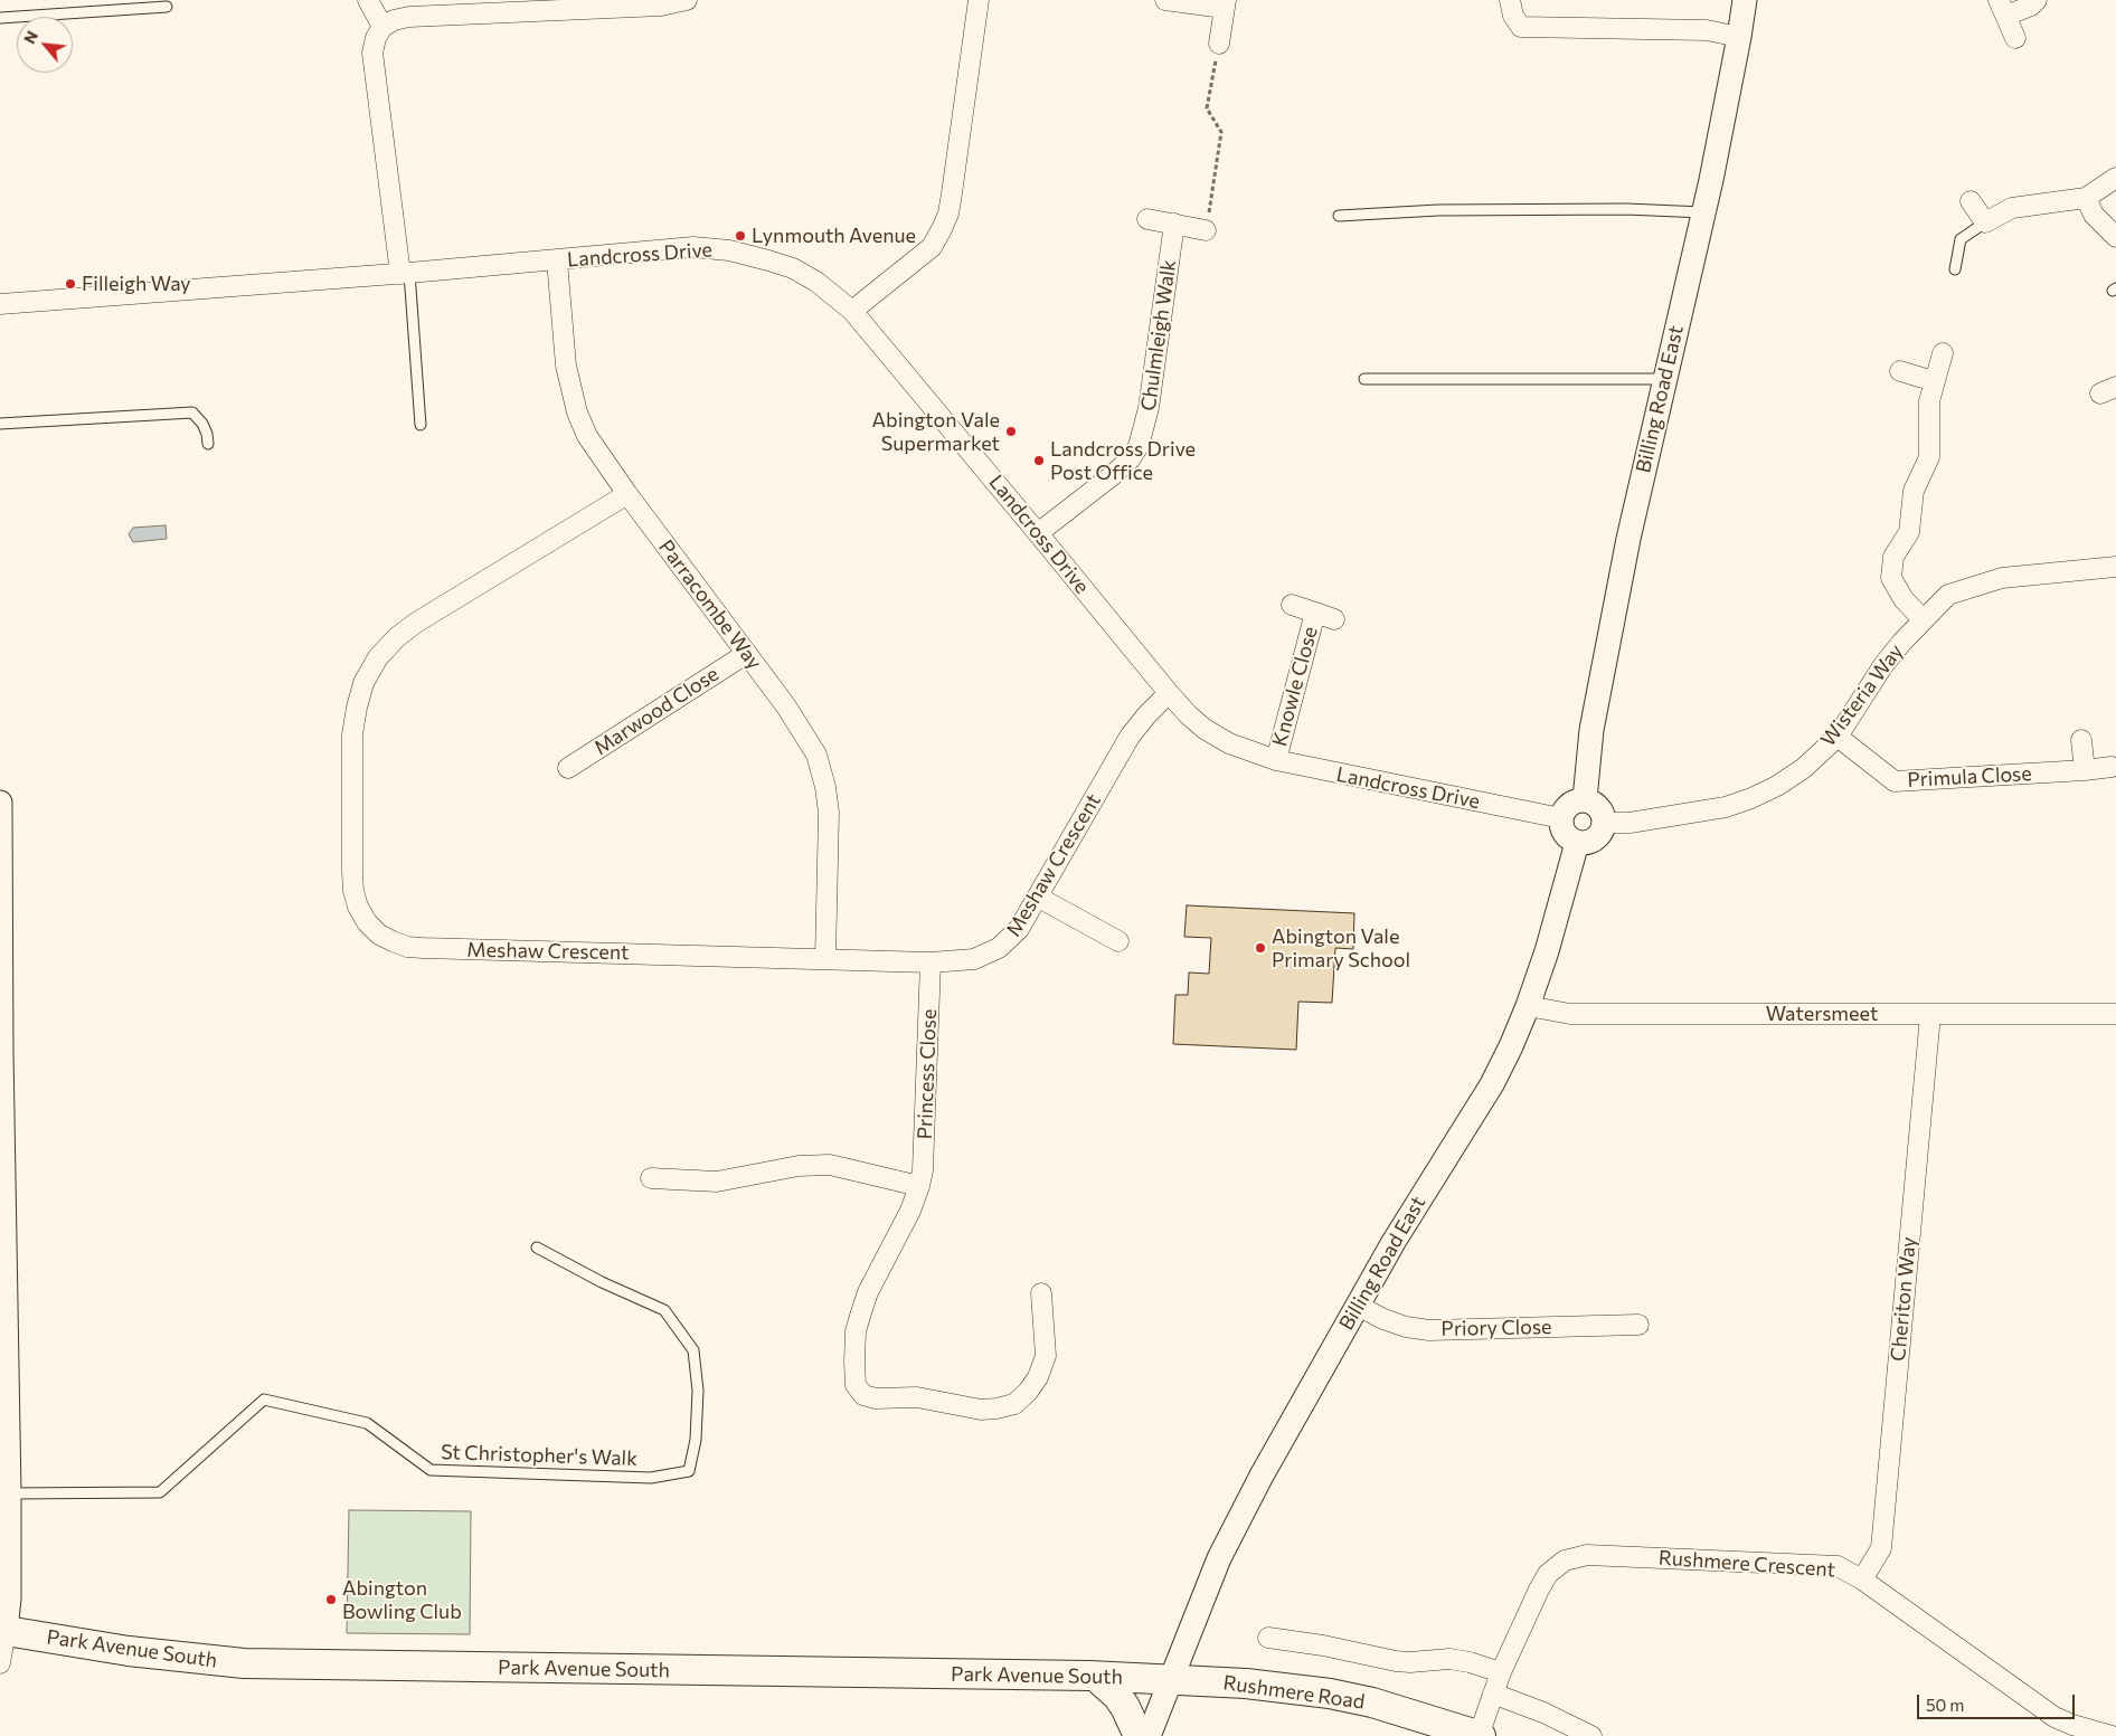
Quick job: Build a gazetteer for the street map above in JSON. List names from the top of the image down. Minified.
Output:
{"streets":{"main road":["Park Avenue South","Rushmere Road"],"street":["Landcross Drive","Chulmleigh Walk","Billing Road East","Parracombe Way","Knowle Close","Wisteria Way","Marwood Close","Primula Close","Meshaw Crescent","Watersmeet","Princess Close","Cheriton Way","Priory Close","Rushmere Crescent"],"lane":["St Christopher's Walk"]},"crossings":[["Landcross Drive","Chulmleigh Walk"],["Landcross Drive","Billing Road East"],["Landcross Drive","Parracombe Way"],["Landcross Drive","Knowle Close"],["Landcross Drive","Wisteria Way"],["Landcross Drive","Meshaw Crescent"],["Billing Road East","Wisteria Way"],["Billing Road East","Watersmeet"],["Billing Road East","Priory Close"],["Billing Road East","Park Avenue South"],["Billing Road East","Rushmere Road"],["Parracombe Way","Marwood Close"],["Parracombe Way","Meshaw Crescent"],["Wisteria Way","Primula Close"],["Meshaw Crescent","Princess Close"],["Watersmeet","Cheriton Way"],["Cheriton Way","Rushmere Crescent"],["Rushmere Crescent","Rushmere Road"],["Park Avenue South","Rushmere Road"]],"places":["Lynmouth Avenue","Filleigh Way","Abington Vale Supermarket","Landcross Drive Post Office","Abington Vale Primary School","Abington Bowling Club"],"scale_bar":"50 m","north":"top left"}
